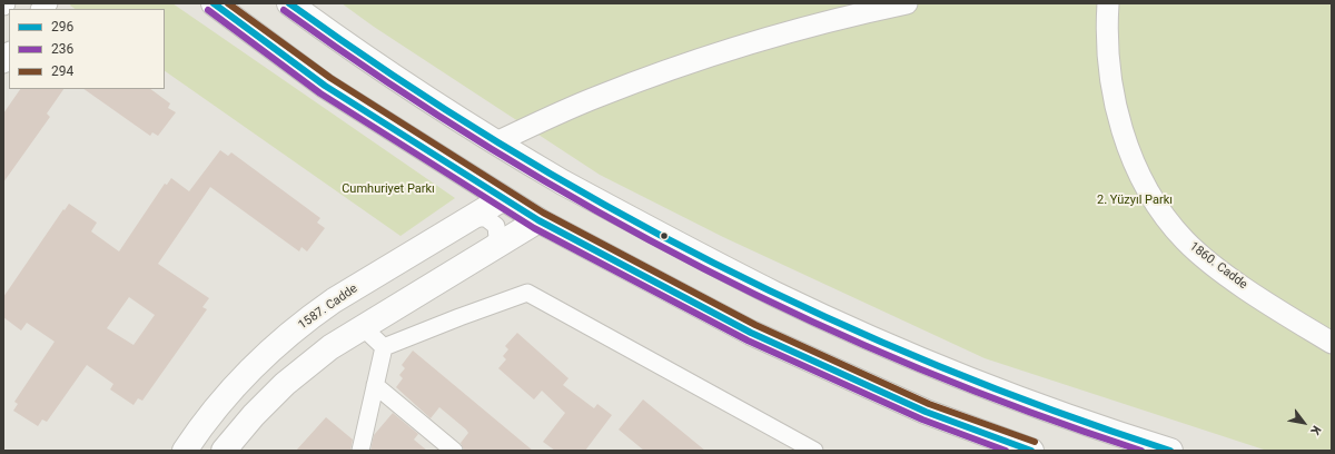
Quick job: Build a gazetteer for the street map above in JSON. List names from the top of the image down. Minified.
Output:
{"streets":{"main road":["1587. Cadde"],"street":["1860. Cadde"]},"parks":["Cumhuriyet Parkı","2. Yüzyıl Parkı"],"lines":["transit line 296","transit line 294","transit line 236"],"legend":["296","236","294"],"north":"bottom right"}
